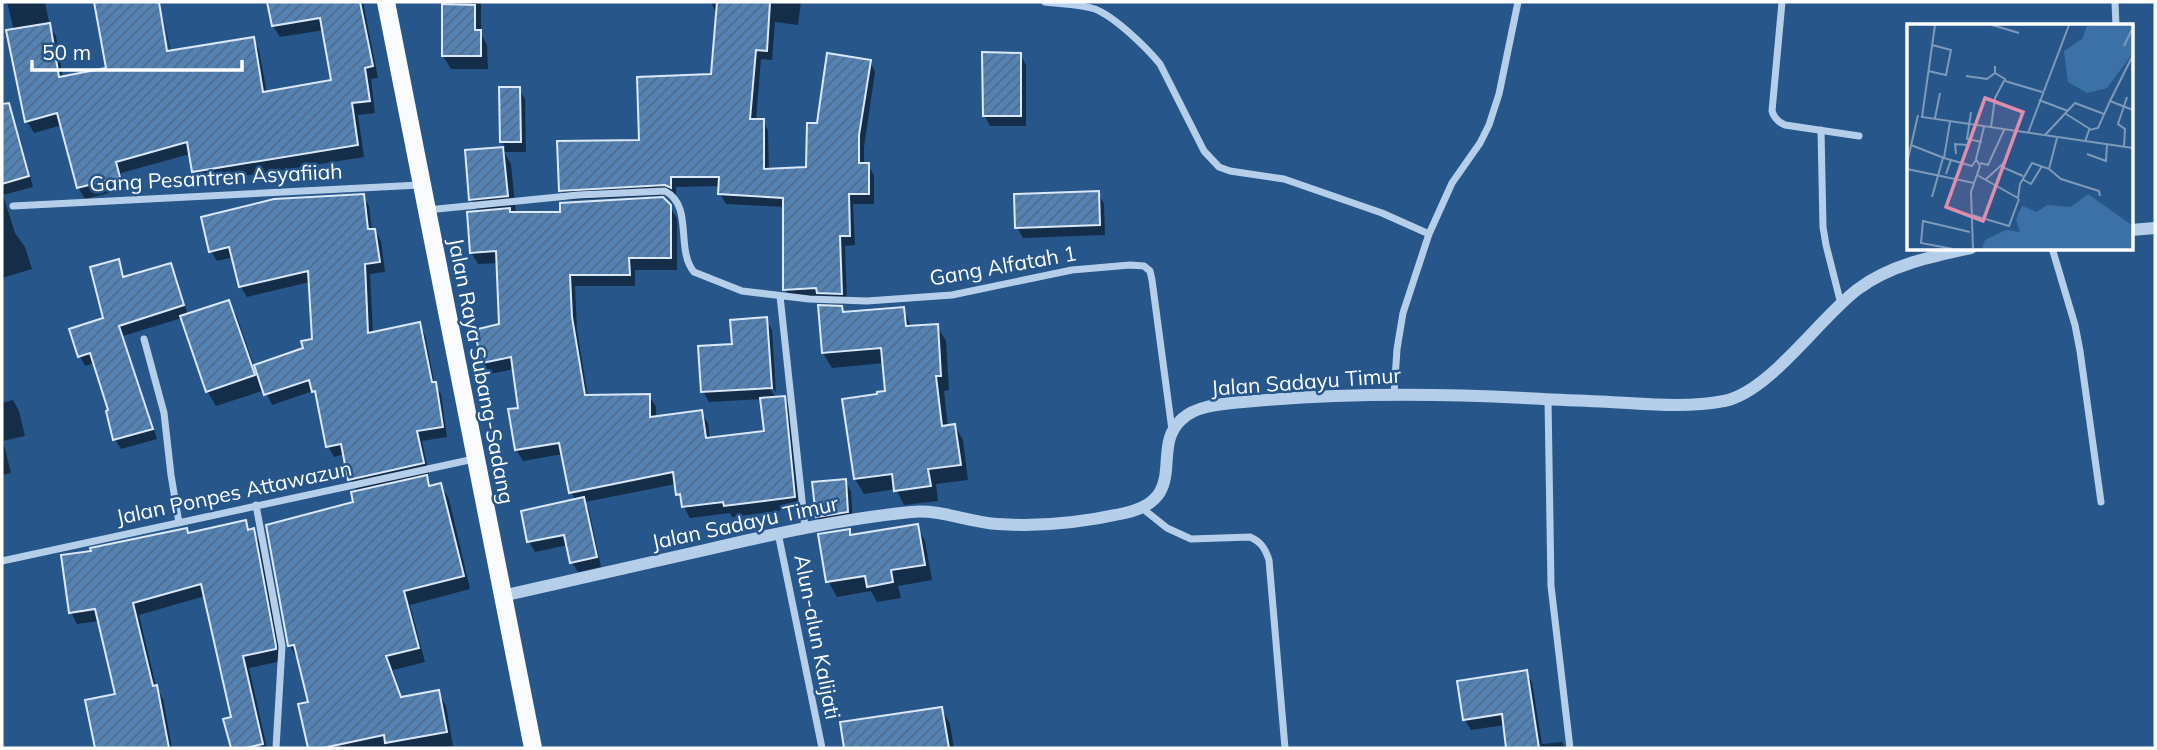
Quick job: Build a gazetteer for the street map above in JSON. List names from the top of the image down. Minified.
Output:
{"streets":{"main road":["Jalan Raya Subang-Sadang"],"street":["Gang Pesantren Asyafiiah","Gang Alfatah 1","Jalan Sadayu Timur","Jalan Ponpes Attawazun","Alun-alun Kalijati"]},"crossings":[["Gang Pesantren Asyafiiah","Jalan Raya Subang-Sadang"],["Gang Alfatah 1","Jalan Raya Subang-Sadang"],["Gang Alfatah 1","Jalan Sadayu Timur"],["Jalan Raya Subang-Sadang","Jalan Sadayu Timur"],["Jalan Raya Subang-Sadang","Jalan Ponpes Attawazun"],["Jalan Sadayu Timur","Alun-alun Kalijati"]],"scale_bar":"50 m"}
